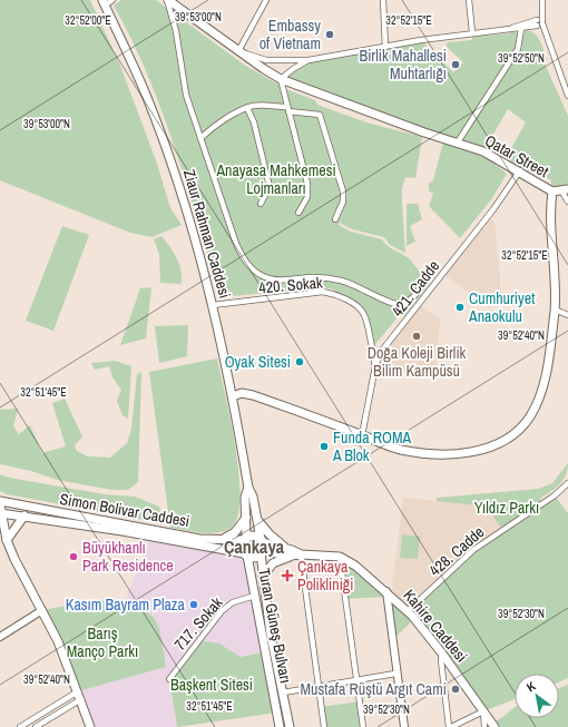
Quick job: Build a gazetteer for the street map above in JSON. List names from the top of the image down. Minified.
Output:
{"streets":{"main road":["Qatar Street","Ziaur Rahman Caddesi","Simon Bolivar Caddesi","Turan Güneş Bulvarı","Kahire Caddesi"],"street":["420. Sokak","421. Cadde","428. Cadde","717. Sokak"]},"crossings":[["Qatar Street","Ziaur Rahman Caddesi"],["Qatar Street","421. Cadde"],["Ziaur Rahman Caddesi","420. Sokak"],["Ziaur Rahman Caddesi","Simon Bolivar Caddesi"],["Ziaur Rahman Caddesi","Turan Güneş Bulvarı"],["420. Sokak","421. Cadde"],["Simon Bolivar Caddesi","Turan Güneş Bulvarı"],["428. Cadde","Kahire Caddesi"],["717. Sokak","Turan Güneş Bulvarı"]],"districts":["Çankaya"],"parks":["Anayasa Mahkemesi Lojmanları","Yıldız Parkı","Barış Manço Parkı","Başkent Sitesi"],"places":{"other":["Embassy of Vietnam","Birlik Mahallesi Muhtarlığı","Cumhuriyet Anaokulu","Doğa Koleji Birlik Bilim Kampüsü","Oyak Sitesi","Funda ROMA A Blok","Büyükhanlı Park Residence","Kasım Bayram Plaza","Mustafa Rüştü Argıt Cami"],"health":["Çankaya Polikliniği"]},"north":"top left","coordinates":["39°53'00\"N","32°52'00\"E","32°52'15\"E","39°52'50\"N","39°52'40\"N","32°51'45\"E","39°52'30\"N"]}
